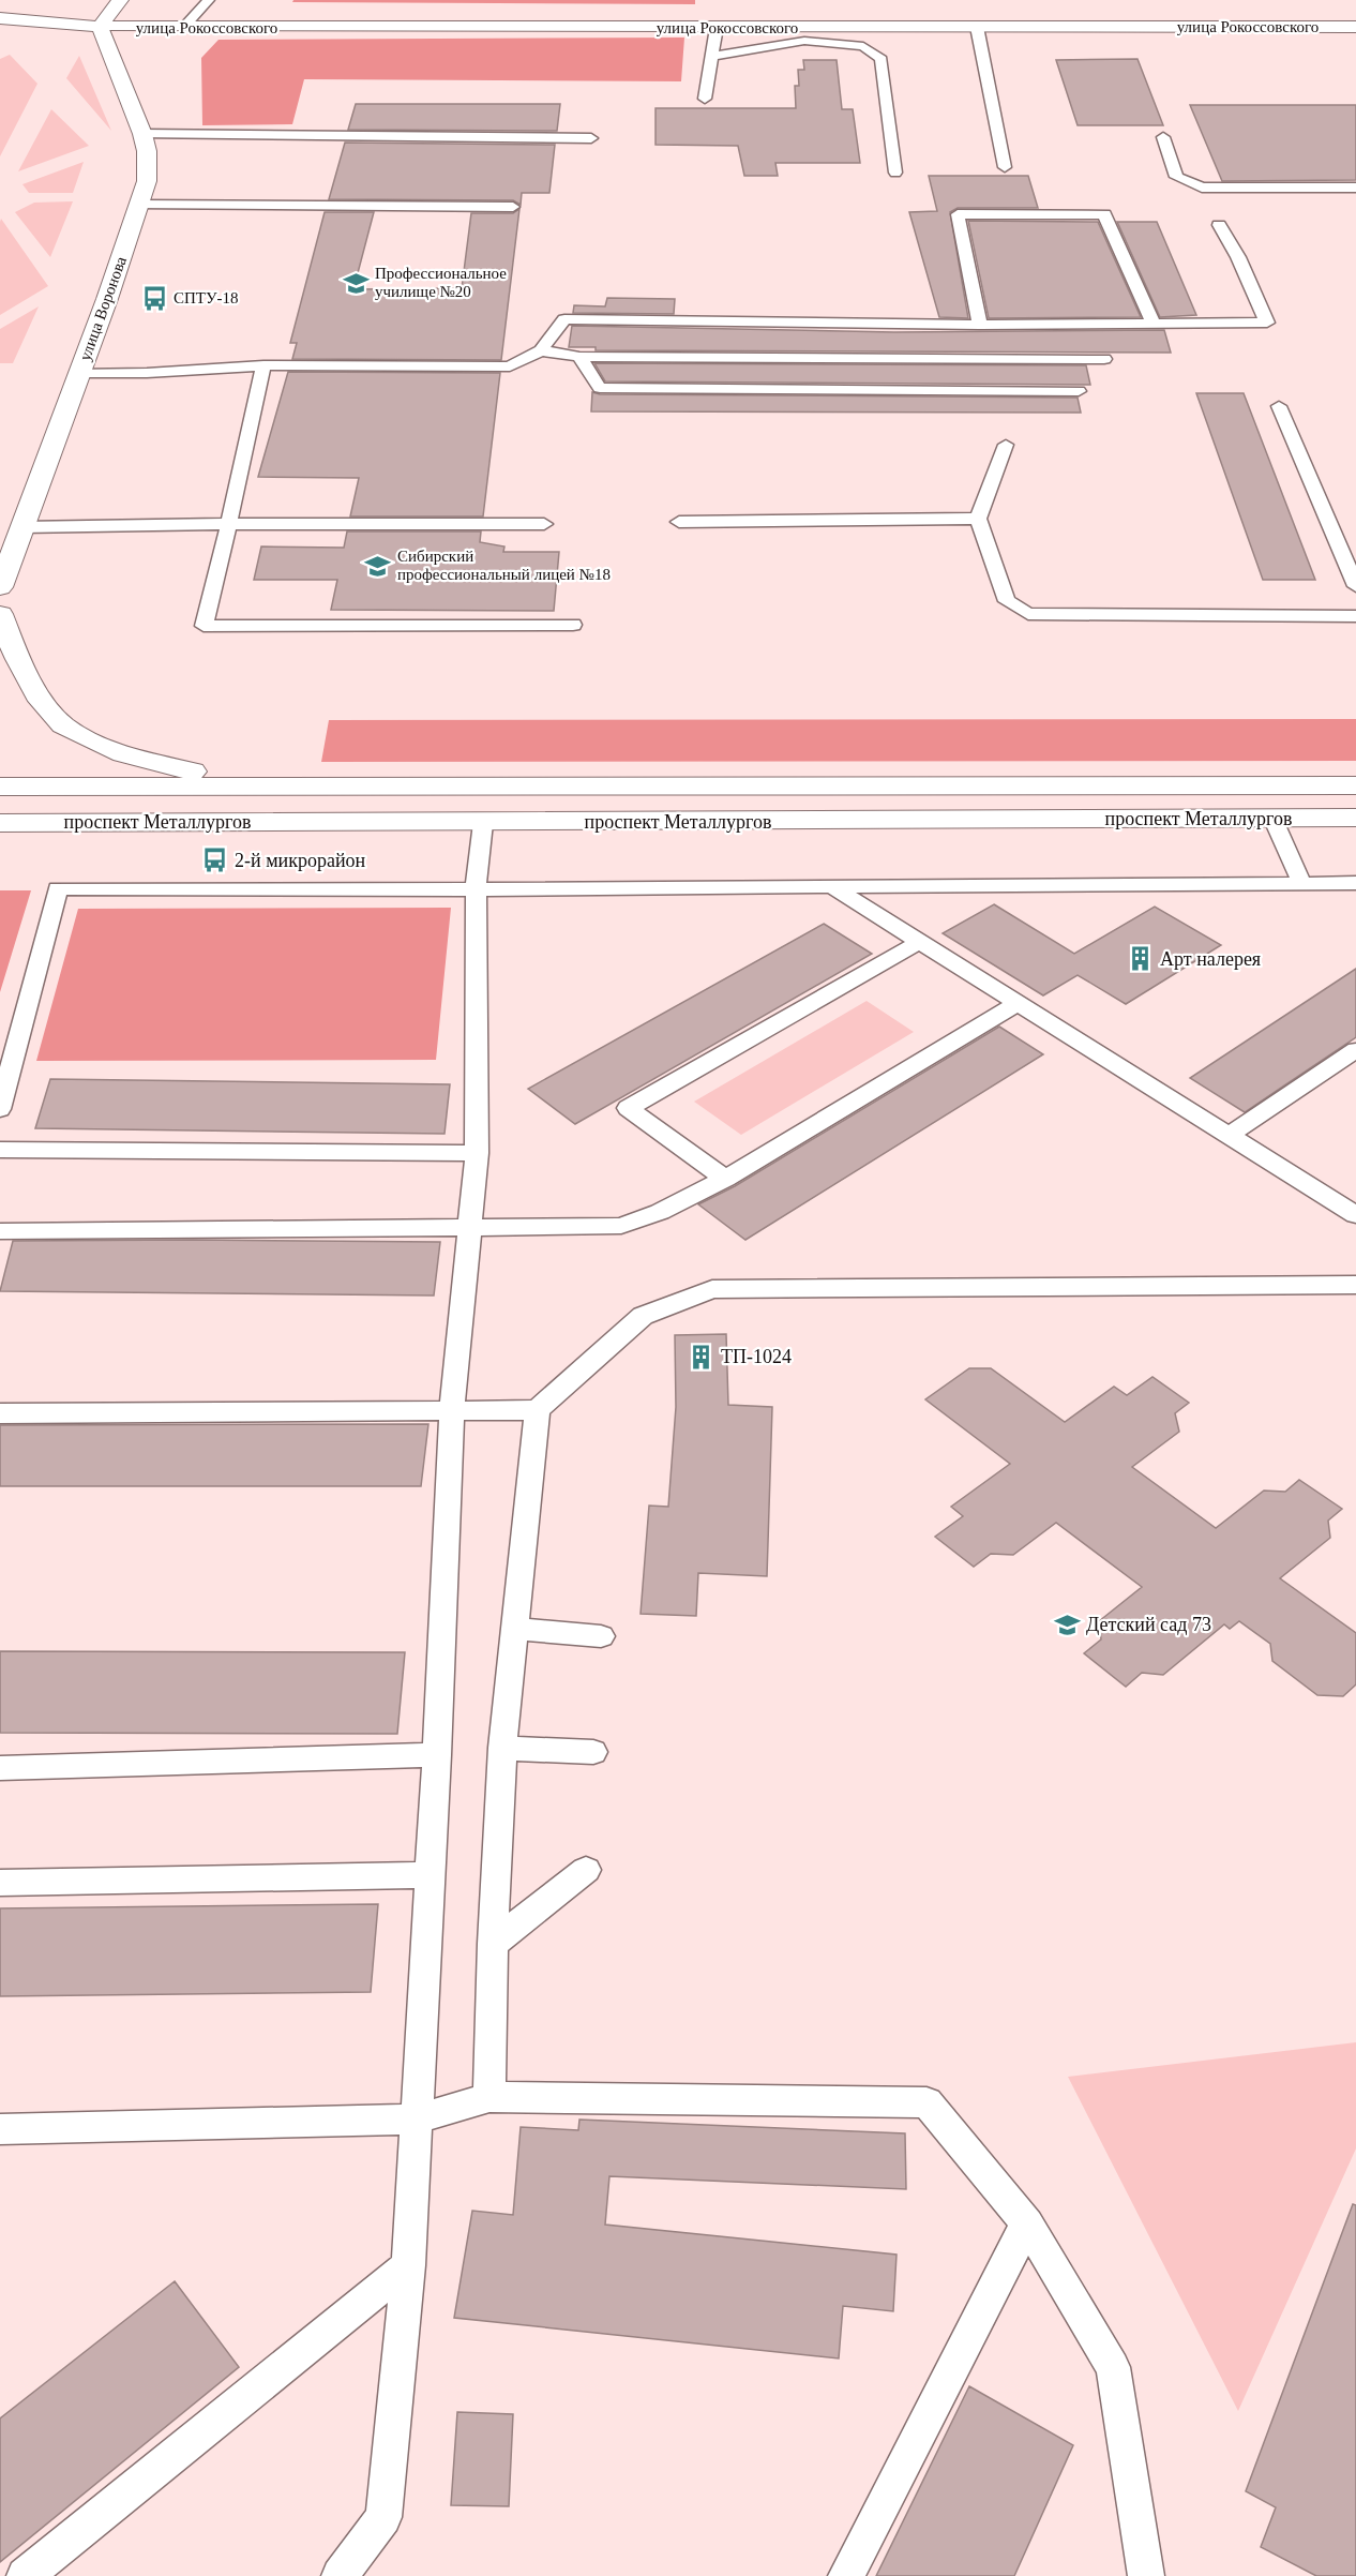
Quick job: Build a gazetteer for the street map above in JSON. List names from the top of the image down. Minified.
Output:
{"streets":{"main road":["улица Рокоссовского","улица Воронова","проспект Металлургов"]},"crossings":[["улица Рокоссовского","улица Воронова"]],"places":{"school or university":["Профессиональное училище №20","Сибирский профессиональный лицей №18","Детский сад 73"],"bus stop":["СПТУ-18","2-й микрорайон"],"building":["Арт налерея","ТП-1024"]}}
